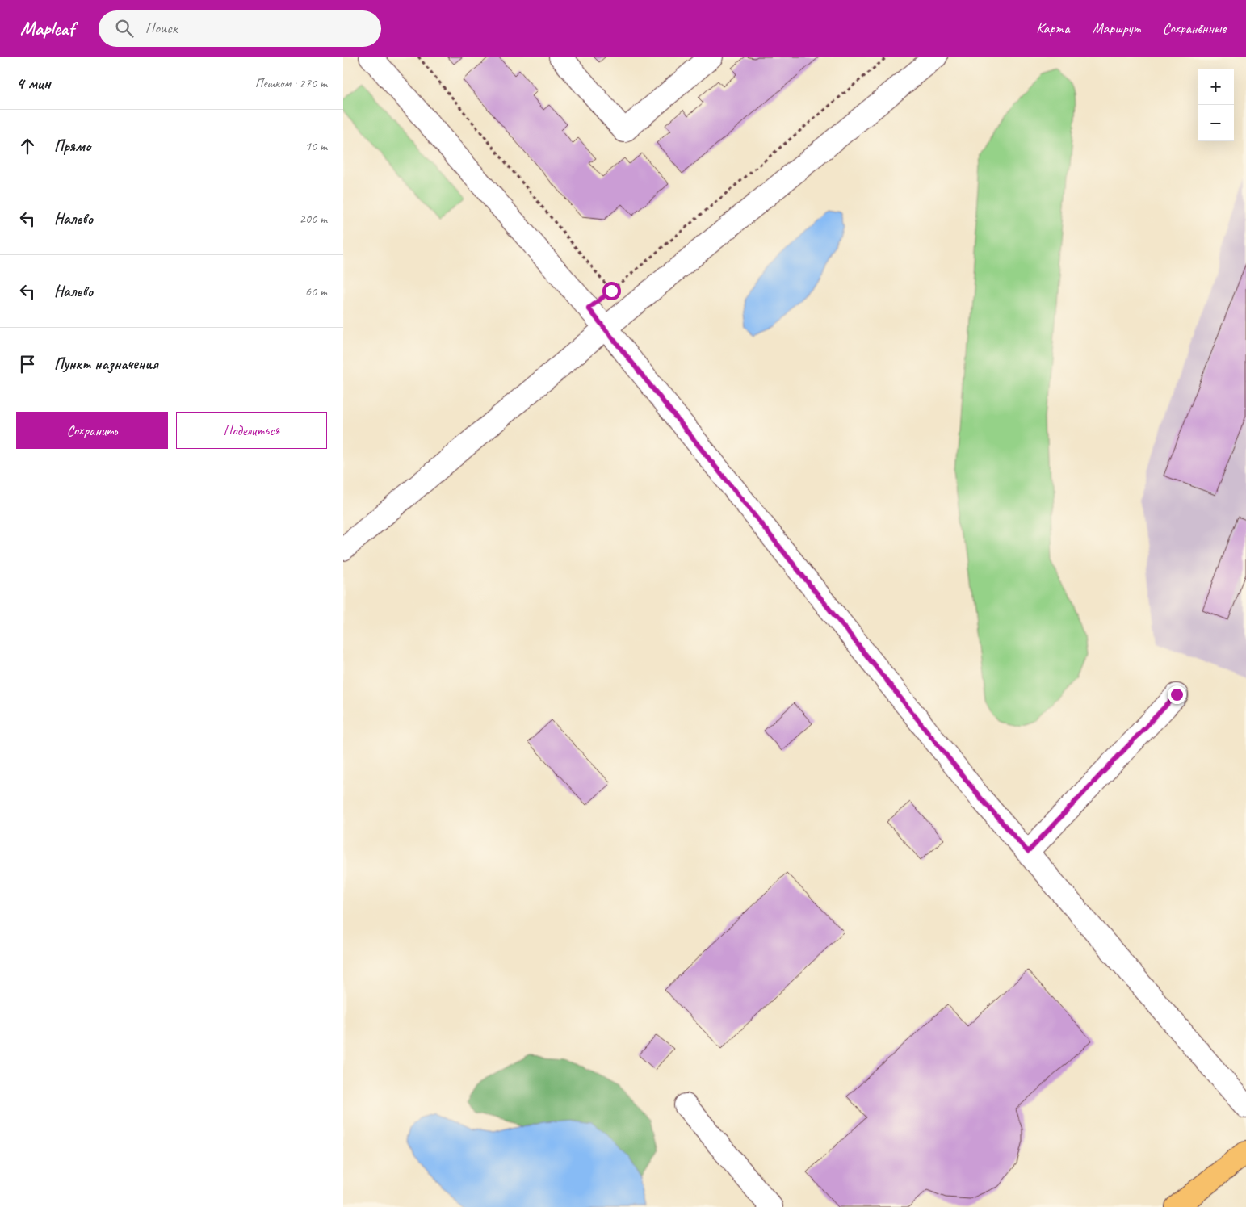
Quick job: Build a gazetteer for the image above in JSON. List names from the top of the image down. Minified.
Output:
{"page":{"header":"Mapleaf","search":"Поиск","nav":["Карта","Маршрут","Сохранённые"],"heading":["4 мин","Пешком · 270 m"],"map_buttons":["+","−"],"list":[["Прямо","10 m"],["Налево","200 m"],["Налево","60 m"],"Пункт назначения"],"buttons":["Сохранить","Поделиться"]}}
